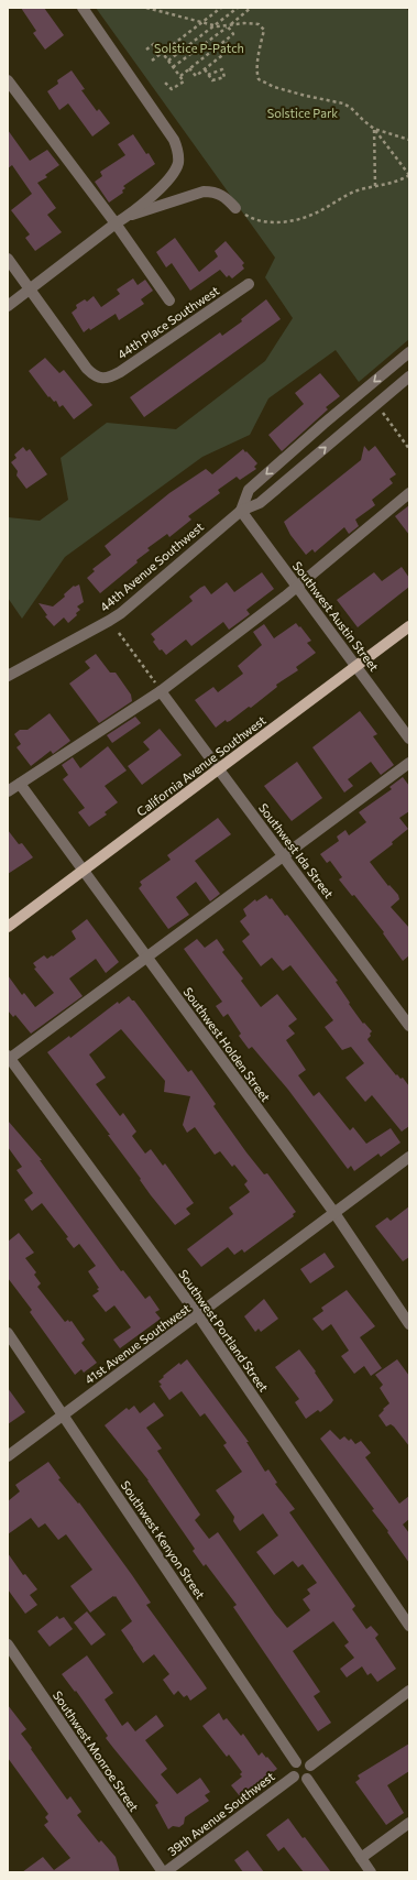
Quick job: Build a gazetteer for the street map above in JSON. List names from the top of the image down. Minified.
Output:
{"streets":{"main road":["California Avenue Southwest"],"street":["44th Place Southwest","44th Avenue Southwest","Southwest Austin Street","Southwest Ida Street","Southwest Holden Street","Southwest Portland Street","41st Avenue Southwest","Southwest Kenyon Street","Southwest Monroe Street","39th Avenue Southwest"]},"crossings":[["44th Avenue Southwest","Southwest Austin Street"],["Southwest Austin Street","California Avenue Southwest"],["California Avenue Southwest","Southwest Ida Street"],["California Avenue Southwest","Southwest Holden Street"],["Southwest Holden Street","41st Avenue Southwest"],["Southwest Portland Street","41st Avenue Southwest"],["41st Avenue Southwest","Southwest Kenyon Street"],["Southwest Kenyon Street","39th Avenue Southwest"],["Southwest Monroe Street","39th Avenue Southwest"]],"parks":["Solstice P-Patch","Solstice Park"]}
